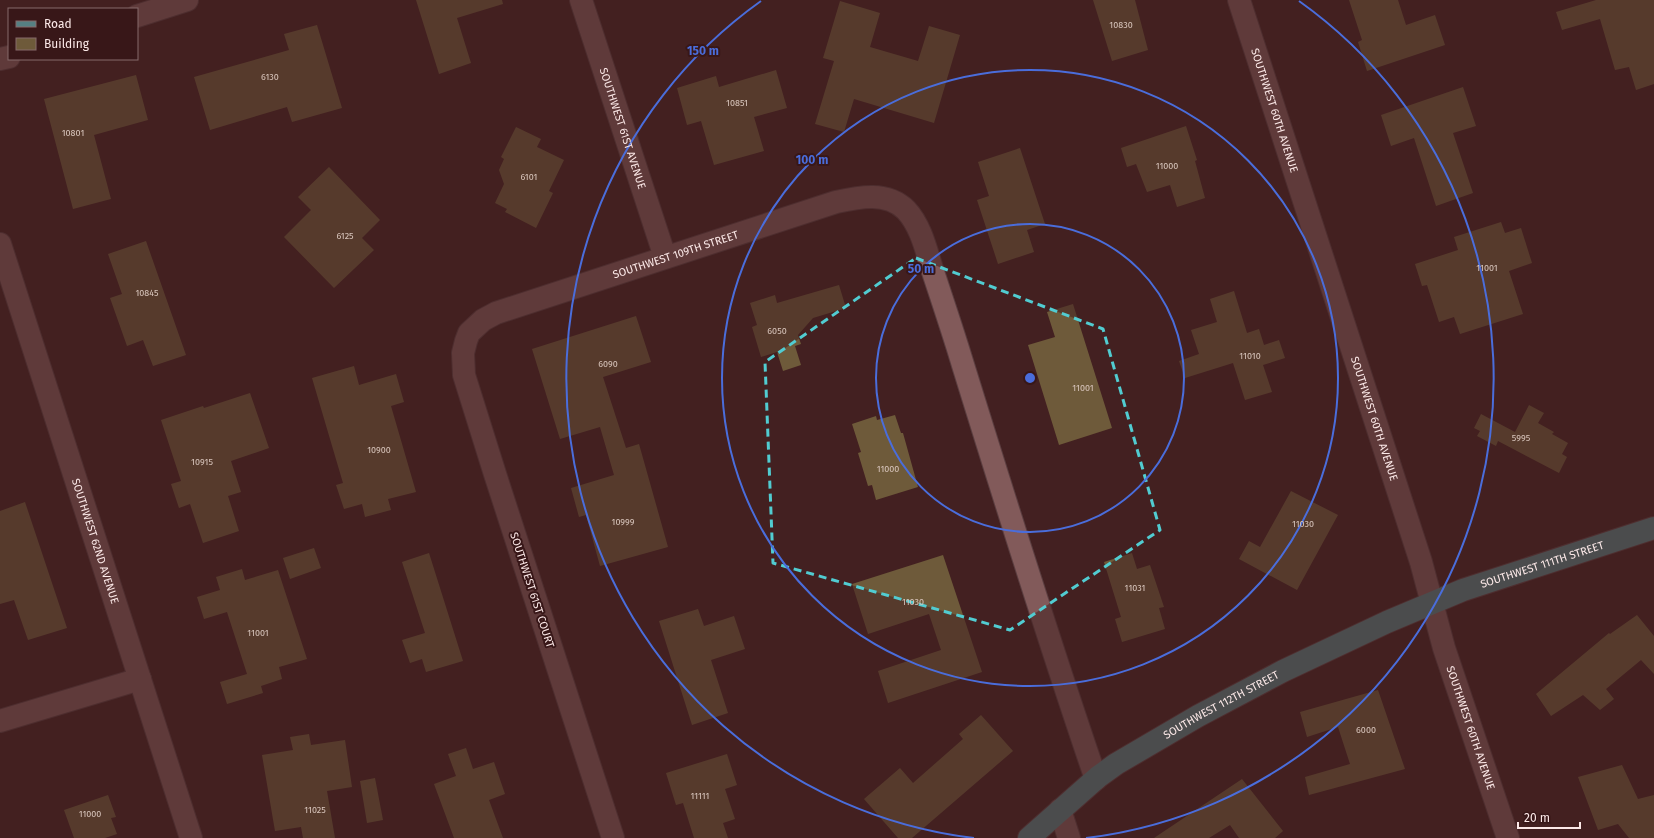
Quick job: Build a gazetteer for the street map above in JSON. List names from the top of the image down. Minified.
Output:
{"streets":{"main road":["SOUTHWEST 111TH STREET","SOUTHWEST 112TH STREET"],"street":["SOUTHWEST 60TH AVENUE","SOUTHWEST 61ST AVENUE","SOUTHWEST 109TH STREET","SOUTHWEST 62ND AVENUE","SOUTHWEST 61ST COURT"]},"crossings":[["SOUTHWEST 60TH AVENUE","SOUTHWEST 111TH STREET"],["SOUTHWEST 60TH AVENUE","SOUTHWEST 112TH STREET"],["SOUTHWEST 61ST AVENUE","SOUTHWEST 109TH STREET"],["SOUTHWEST 109TH STREET","SOUTHWEST 61ST COURT"],["SOUTHWEST 109TH STREET","SOUTHWEST 112TH STREET"],["SOUTHWEST 111TH STREET","SOUTHWEST 112TH STREET"]],"house_numbers":["10830","6130","10851","10801","11000","6101","6125","11001","10845","6050","11010","6090","11001","5995","10900","10915","11000","10999","11030","11031","11030","11001","6000","11111","11025","11000"],"legend":["Road","Building"],"scale_bar":"20 m","rings":["150 m","100 m","50 m"]}
